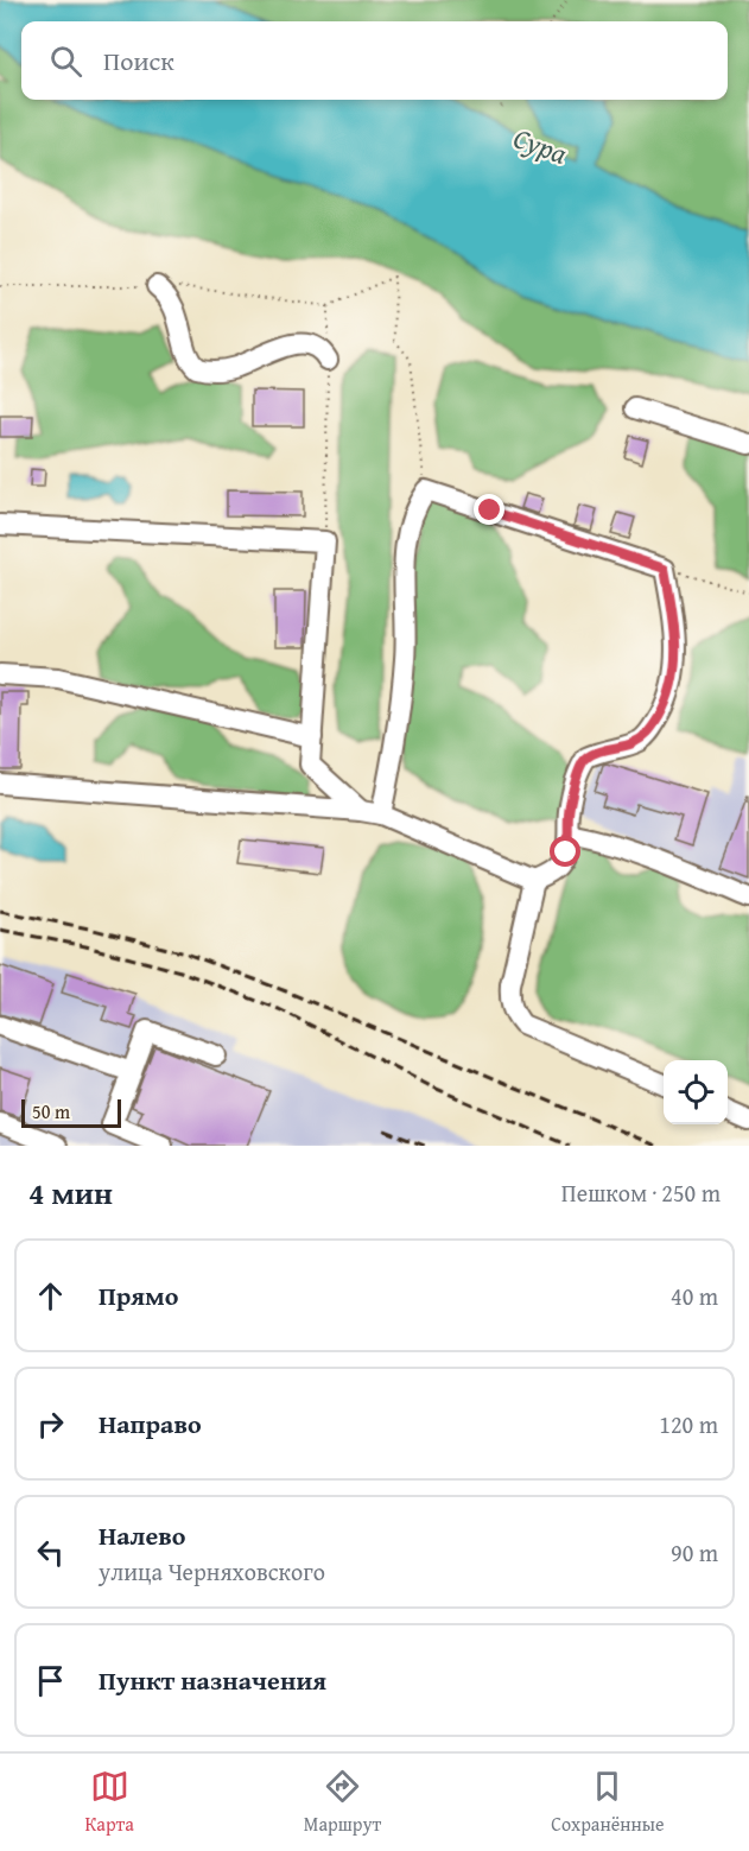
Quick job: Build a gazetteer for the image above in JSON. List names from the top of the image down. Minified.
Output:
{"water":["Сура"],"scale_bar":"50 m","page":{"search":"Поиск","scale":"50 m","heading":["4 мин","Пешком · 250 m"],"list":[["Прямо","40 m"],["Направо","120 m"],["Налево","улица Черняховского","90 m"],"Пункт назначения"],"nav":["Карта","Маршрут","Сохранённые"]}}
